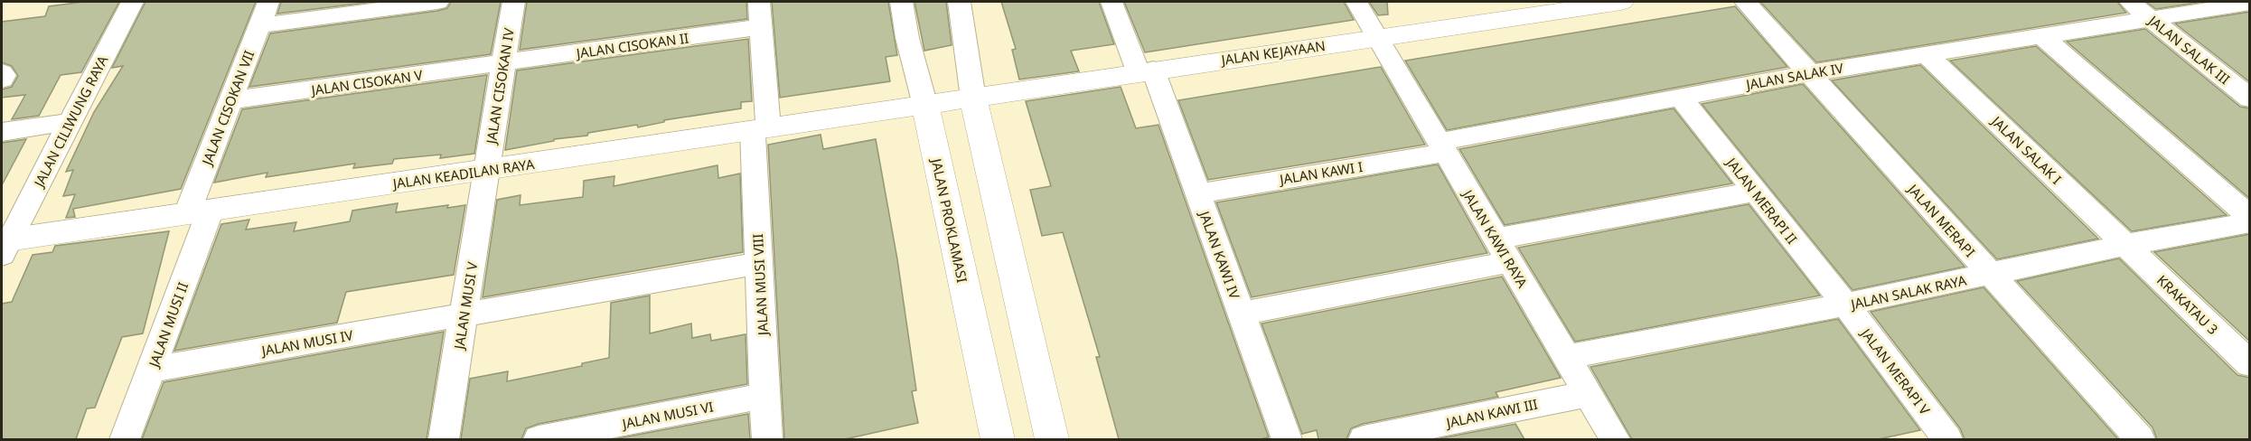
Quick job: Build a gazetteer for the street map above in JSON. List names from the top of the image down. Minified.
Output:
{"streets":{"street":["JALAN CISOKAN II","JALAN SALAK III","JALAN KEJAYAAN","JALAN SALAK IV","JALAN CISOKAN V","JALAN CISOKAN IV","JALAN CISOKAN VII","JALAN CILIWUNG RAYA","JALAN SALAK I","JALAN KAWI I","JALAN KEADILAN RAYA","JALAN MERAPI II","JALAN PROKLAMASI","JALAN MERAPI","JALAN KAWI RAYA","JALAN KAWI IV","JALAN MUSI VIII","JALAN SALAK RAYA","KRAKATAU 3","JALAN MUSI V","JALAN MUSI II","JALAN MUSI IV","JALAN MERAPI V","JALAN KAWI III","JALAN MUSI VI"]},"crossings":[["JALAN CISOKAN II","JALAN CISOKAN V"],["JALAN CISOKAN II","JALAN CISOKAN IV"],["JALAN CISOKAN II","JALAN MUSI VIII"],["JALAN SALAK III","JALAN SALAK IV"],["JALAN KEJAYAAN","JALAN KEADILAN RAYA"],["JALAN KEJAYAAN","JALAN PROKLAMASI"],["JALAN KEJAYAAN","JALAN KAWI RAYA"],["JALAN KEJAYAAN","JALAN KAWI IV"],["JALAN SALAK IV","JALAN SALAK I"],["JALAN SALAK IV","JALAN KAWI I"],["JALAN SALAK IV","JALAN MERAPI II"],["JALAN SALAK IV","JALAN MERAPI"],["JALAN SALAK IV","JALAN KAWI RAYA"],["JALAN CISOKAN V","JALAN CISOKAN IV"],["JALAN CISOKAN V","JALAN CISOKAN VII"],["JALAN CISOKAN IV","JALAN KEADILAN RAYA"],["JALAN CISOKAN IV","JALAN MUSI V"],["JALAN CISOKAN VII","JALAN KEADILAN RAYA"],["JALAN CISOKAN VII","JALAN MUSI II"],["JALAN CILIWUNG RAYA","JALAN KEADILAN RAYA"],["JALAN SALAK I","JALAN SALAK RAYA"],["JALAN SALAK I","KRAKATAU 3"],["JALAN KAWI I","JALAN KAWI RAYA"],["JALAN KAWI I","JALAN KAWI IV"],["JALAN KEADILAN RAYA","JALAN PROKLAMASI"],["JALAN KEADILAN RAYA","JALAN MUSI VIII"],["JALAN KEADILAN RAYA","JALAN MUSI V"],["JALAN KEADILAN RAYA","JALAN MUSI II"],["JALAN MERAPI II","JALAN SALAK RAYA"],["JALAN MERAPI II","JALAN MERAPI V"],["JALAN MERAPI","JALAN SALAK RAYA"],["JALAN KAWI RAYA","JALAN SALAK RAYA"],["JALAN KAWI RAYA","JALAN KAWI III"],["JALAN MUSI VIII","JALAN MUSI IV"],["JALAN MUSI VIII","JALAN MUSI VI"],["JALAN SALAK RAYA","KRAKATAU 3"],["JALAN SALAK RAYA","JALAN MERAPI V"],["JALAN MUSI V","JALAN MUSI IV"],["JALAN MUSI II","JALAN MUSI IV"]]}
